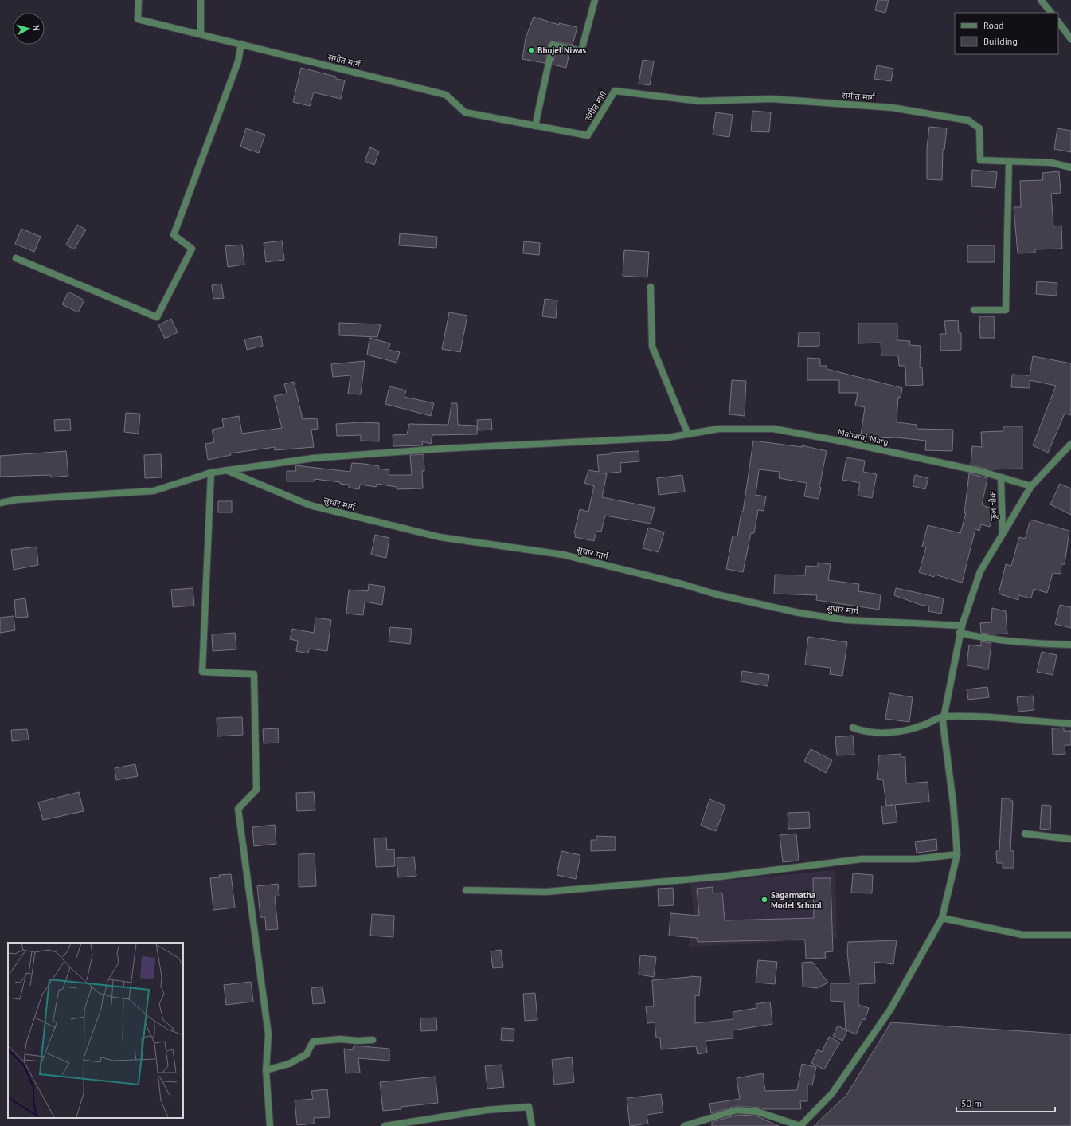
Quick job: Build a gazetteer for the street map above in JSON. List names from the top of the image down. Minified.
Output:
{"streets":{"street":["संगीत मार्ग","Maharaj Marg","सुधार मार्ग","फूल चौक"]},"crossings":[["Maharaj Marg","सुधार मार्ग"],["Maharaj Marg","फूल चौक"]],"places":["Bhujel Niwas","Sagarmatha Model School"],"legend":["Road","Building"],"scale_bar":"50 m","north":"right"}
